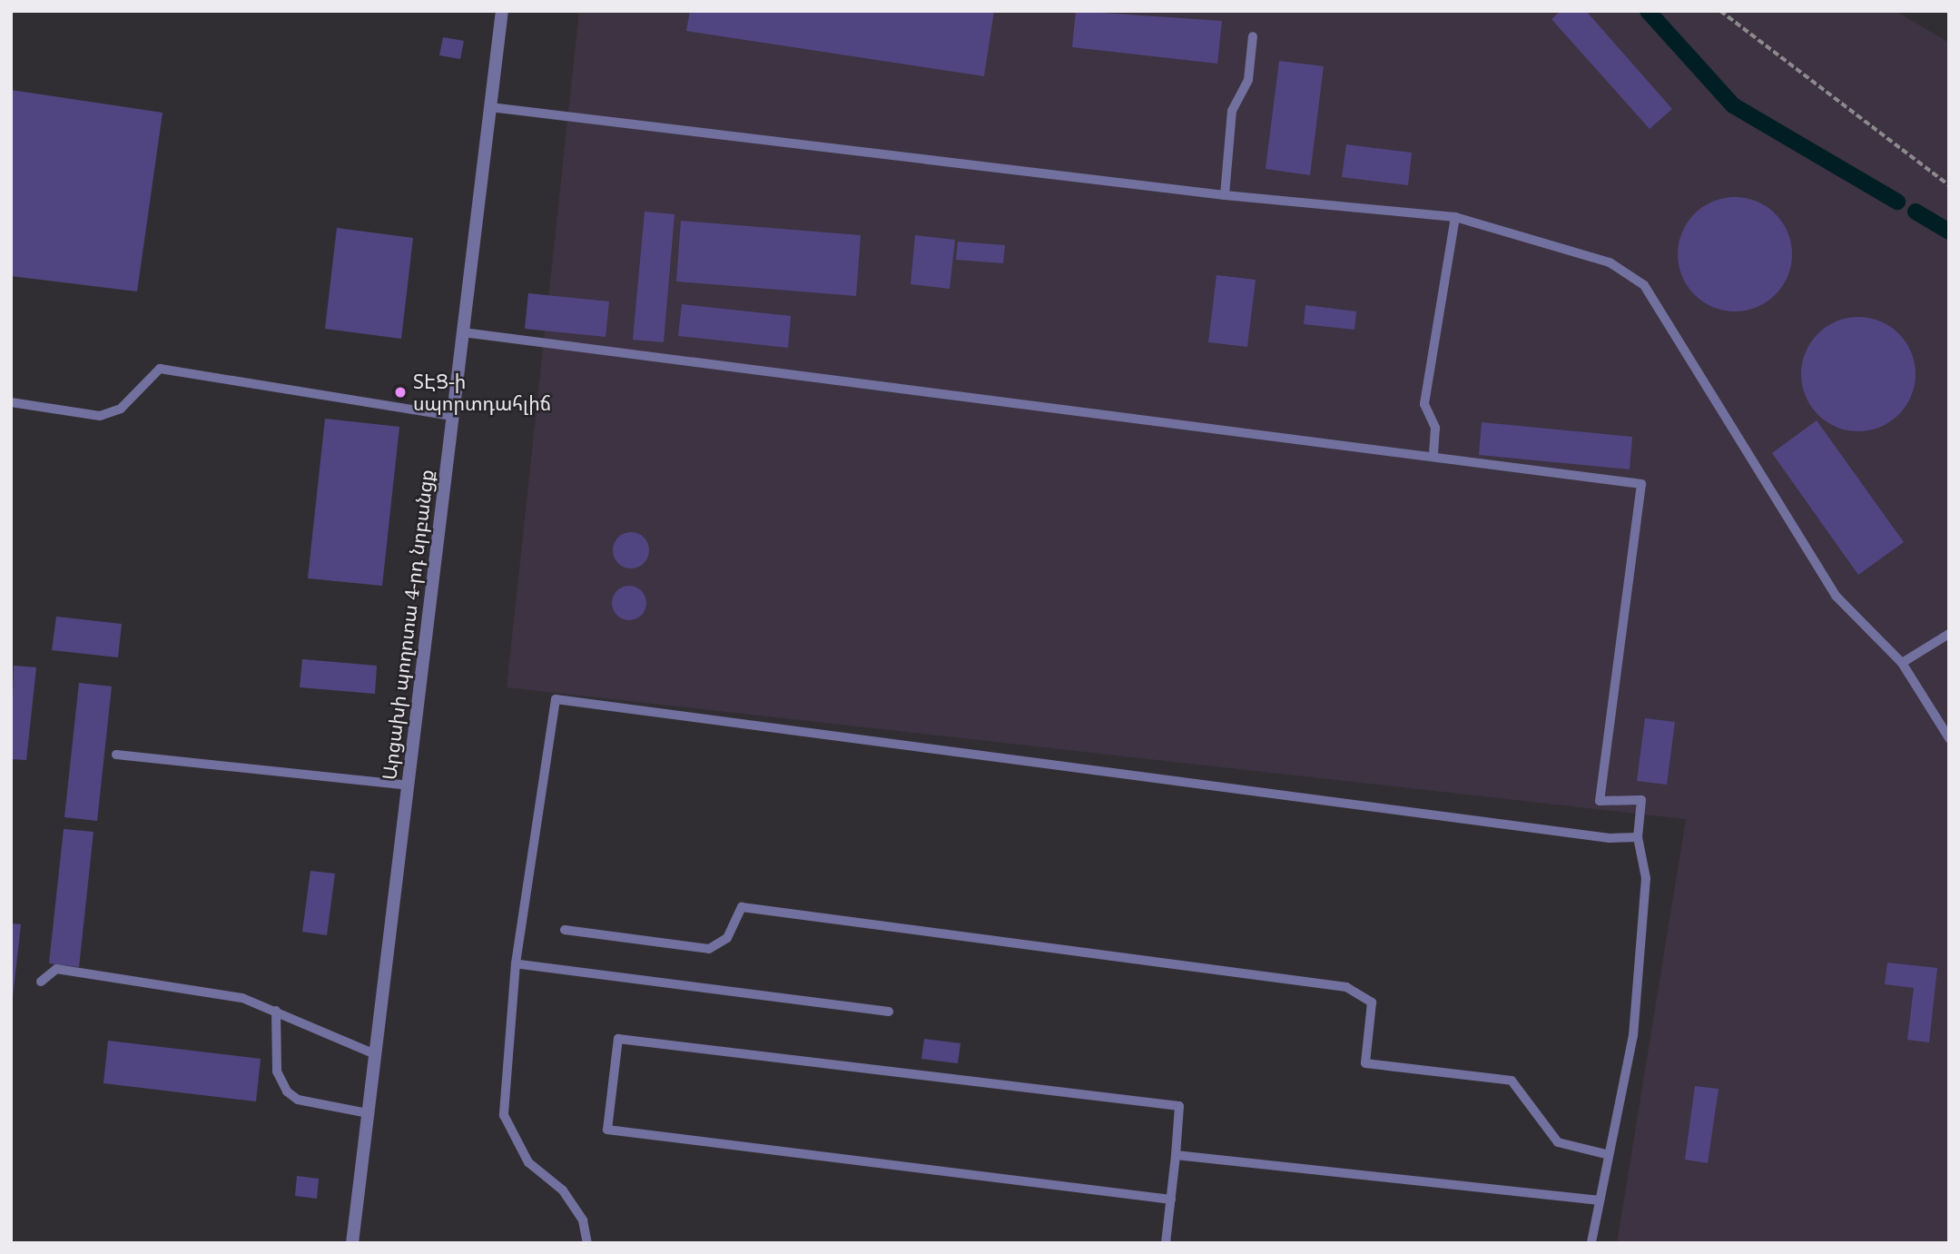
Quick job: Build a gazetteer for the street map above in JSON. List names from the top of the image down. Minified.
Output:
{"streets":{"street":["Արցախի պողոտա 4-րդ նրբանցք"]},"places":["ՏԷՑ-ի սպորտդահլիճ"]}
